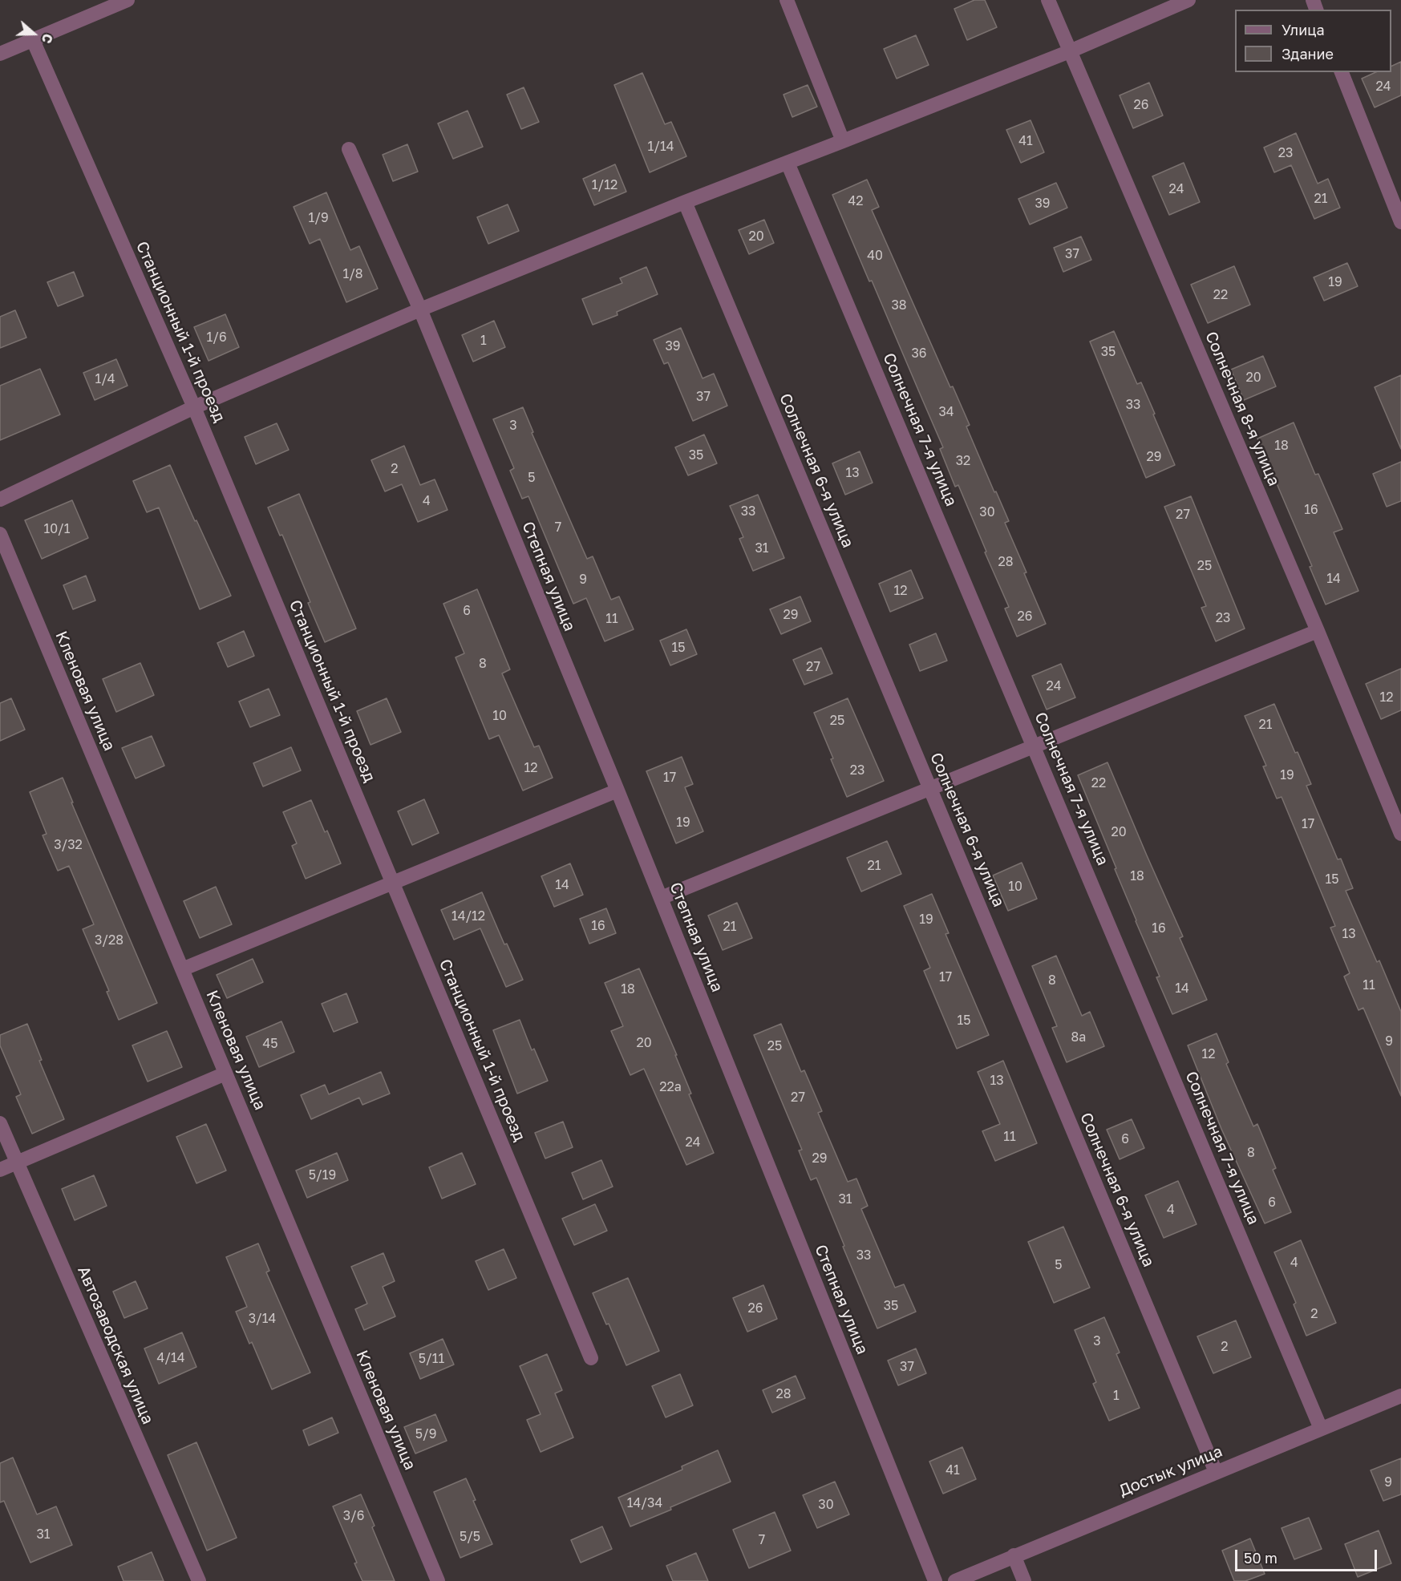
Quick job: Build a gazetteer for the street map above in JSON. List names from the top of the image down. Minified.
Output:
{"streets":{"street":["Станционный 1-й проезд","Солнечная 8-я улица","Солнечная 7-я улица","Солнечная 6-я улица","Степная улица","Кленовая улица","Автозаводская улица","Достык улица"]},"crossings":[["Солнечная 7-я улица","Достык улица"],["Солнечная 6-я улица","Достык улица"]],"house_numbers":["24","26","41","1/14","23","1/12","24","21","42","39","1/9","20","37","40","1/8","19","22","38","1/6","1","39","35","36","20","1/4","37","33","34","3","18","35","29","32","2","13","5","4","16","33","30","27","7","10/1","31","28","25","14","9","12","6","29","26","23","11","15","8","27","24","12","10","25","21","12","23","19","17","22","19","17","20","3/32","21","18","15","14","10","14/12","19","16","21","16","13","3/28","17","8","11","14","18","15","8а","9","20","45","25","12","13","22а","27","11","6","24","8","29","5/19","31","6","4","33","4","5","35","26","2","3/14","3","2","4/14","5/11","37","28","1","5/9","41","9","14/34","30","3/6","31","5/5","7"],"legend":["Улица","Здание"],"scale_bar":"50 m","north":"right"}
